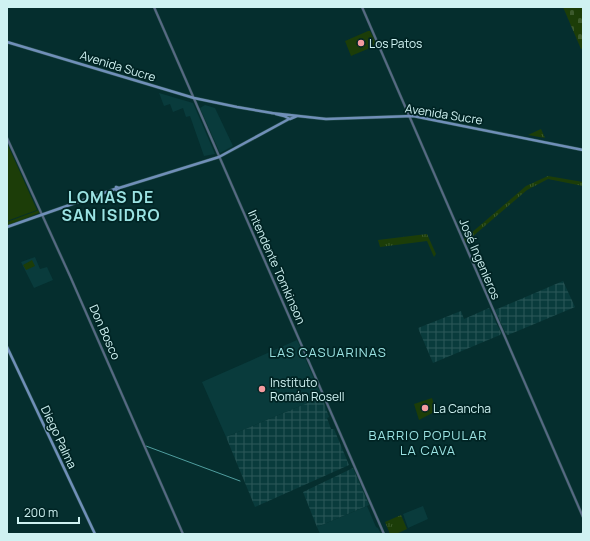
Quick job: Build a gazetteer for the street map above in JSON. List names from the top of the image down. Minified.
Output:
{"streets":{"main road":["Avenida Sucre","Diego Palma"],"street":["José Ingenieros","Intendente Tomkinson","Don Bosco"]},"crossings":[["Avenida Sucre","José Ingenieros"],["Avenida Sucre","Intendente Tomkinson"],["Avenida Sucre","Don Bosco"]],"districts":["LOMAS DE SAN ISIDRO","LAS CASUARINAS","BARRIO POPULAR LA CAVA"],"places":["Los Patos","Instituto Román Rosell","La Cancha"],"scale_bar":"200 m"}
